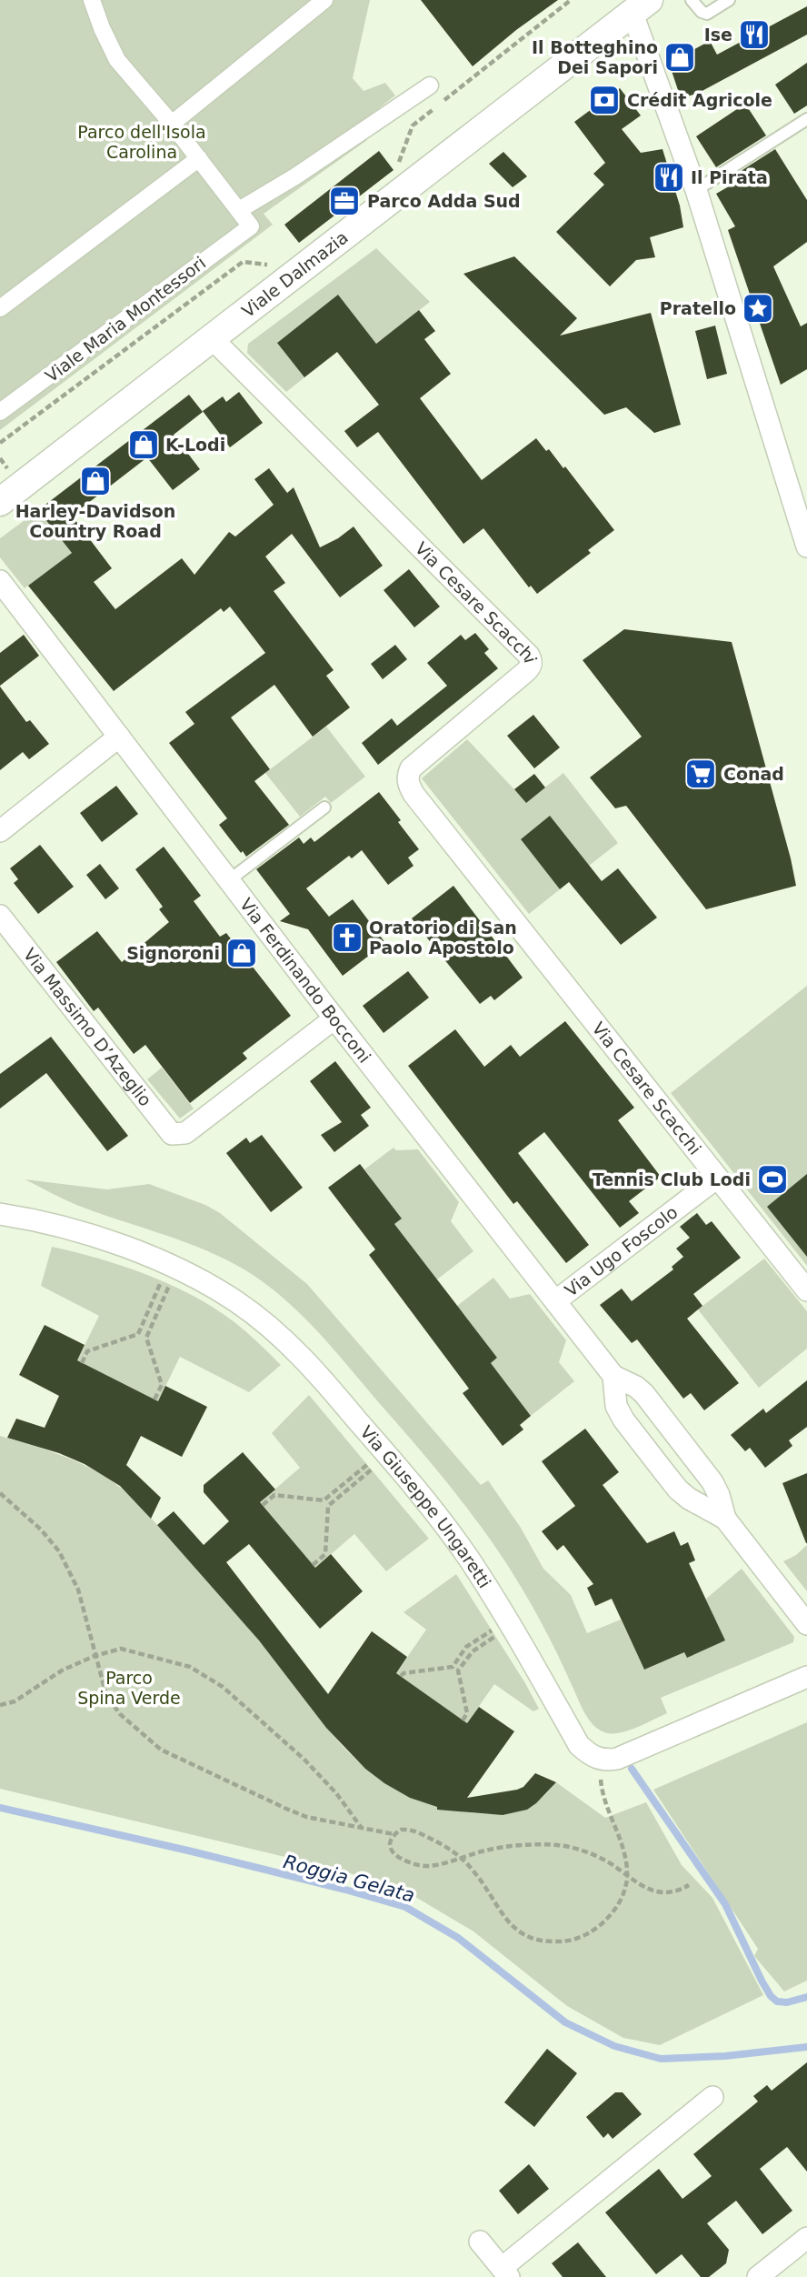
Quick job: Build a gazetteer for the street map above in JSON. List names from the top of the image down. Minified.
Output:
{"streets":{"street":["Viale Dalmazia","Viale Maria Montessori","Via Cesare Scacchi","Via Ferdinando Bocconi","Via Massimo D’Azeglio","Via Ugo Foscolo","Via Giuseppe Ungaretti"]},"crossings":[["Viale Dalmazia","Via Cesare Scacchi"],["Via Cesare Scacchi","Via Ugo Foscolo"],["Via Ferdinando Bocconi","Via Massimo D’Azeglio"],["Via Ferdinando Bocconi","Via Ugo Foscolo"]],"water":["Roggia Gelata"],"parks":["Parco dell'Isola Carolina","Parco Spina Verde"],"places":{"restaurant":["Ise","Il Pirata"],"shop":["Il Botteghino Dei Sapori","K-Lodi","Harley-Davidson Country Road","Signoroni"],"bank":["Crédit Agricole"],"office":["Parco Adda Sud"],"place":["Pratello"],"supermarket":["Conad"],"church":["Oratorio di San Paolo Apostolo"],"sports":["Tennis Club Lodi"]}}
